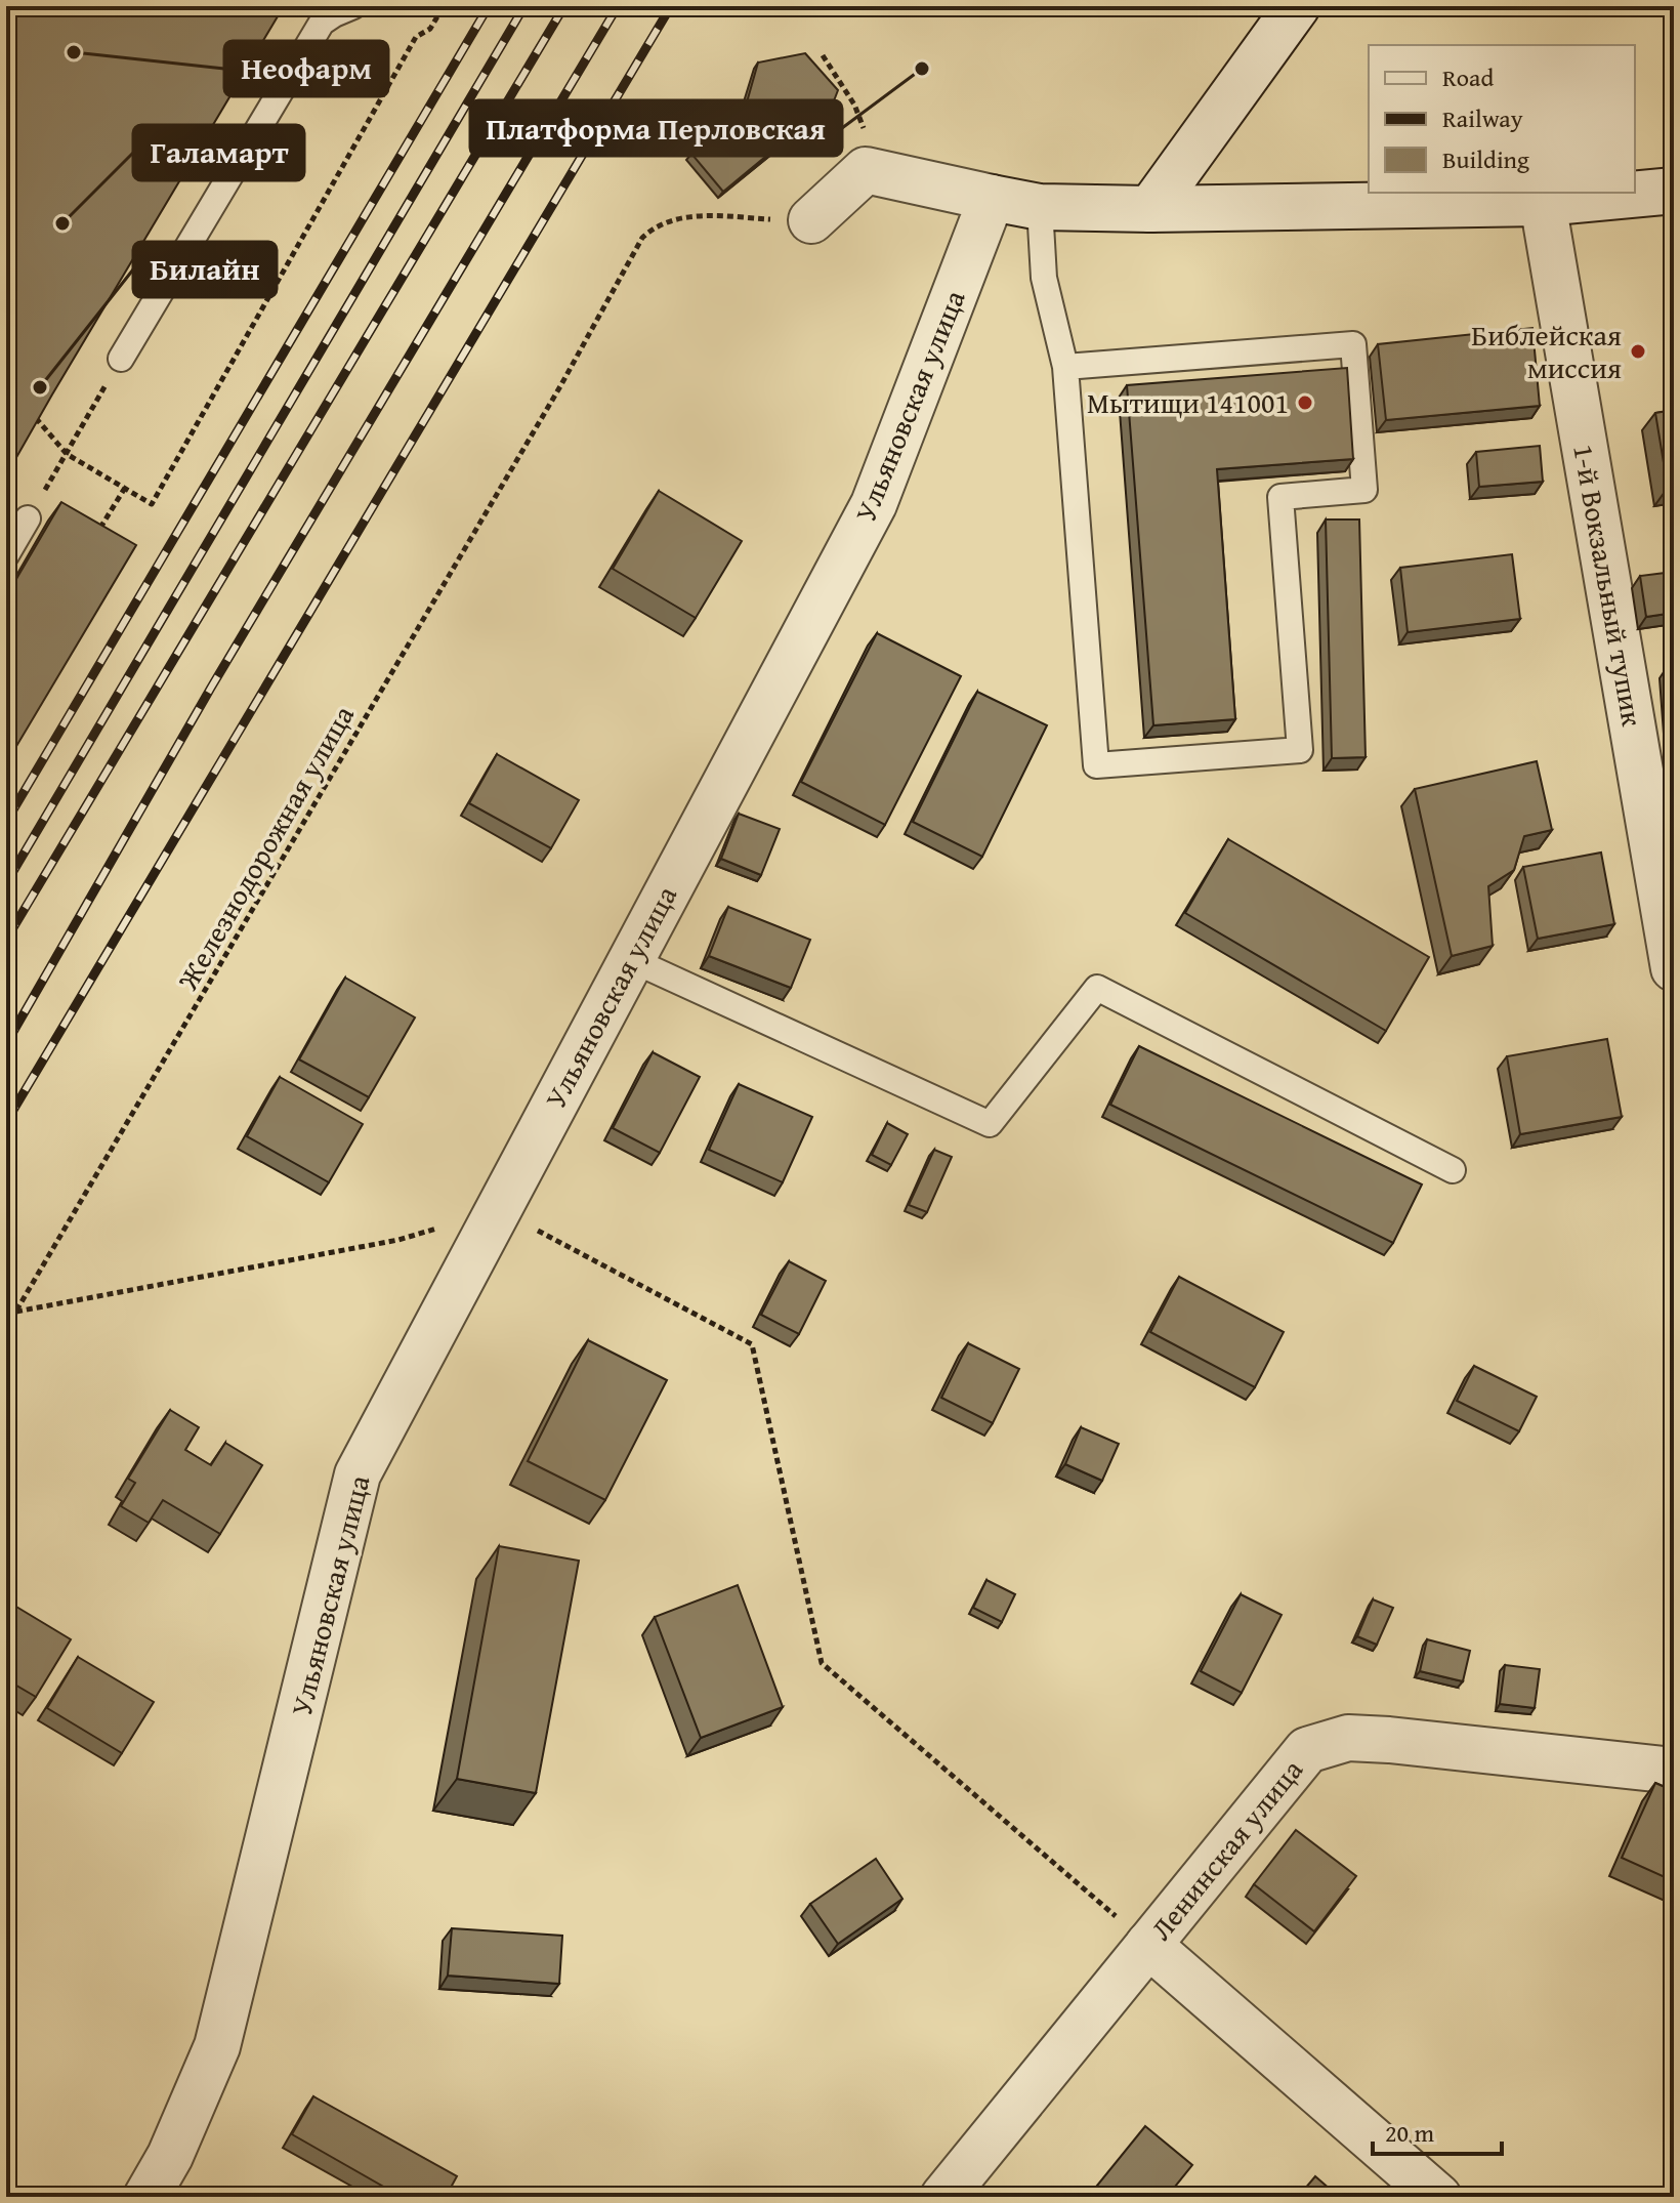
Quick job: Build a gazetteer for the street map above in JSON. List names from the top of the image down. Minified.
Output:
{"streets":{"street":["Ульяновская улица","1-й Вокзальный тупик","Ленинская улица"],"path":["Железнодорожная улица"]},"places":["Неофарм","Платформа Перловская","Галамарт","Библейская миссия","Билайн","Мытищи 141001"],"legend":["Road","Railway","Building"],"scale_bar":"20 m"}
